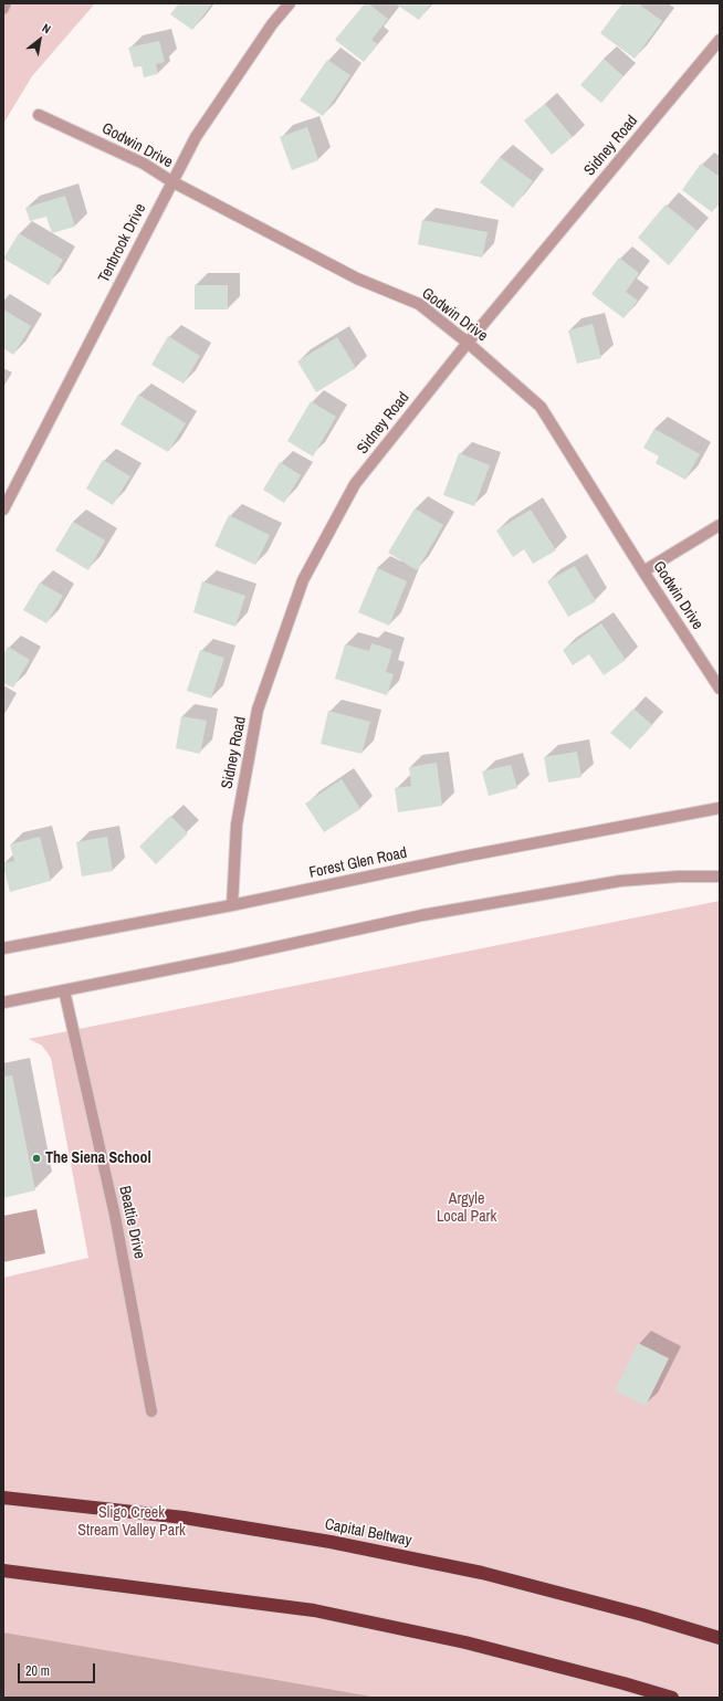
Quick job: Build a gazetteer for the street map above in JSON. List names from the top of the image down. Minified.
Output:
{"streets":{"highway":["Capital Beltway"],"street":["Godwin Drive","Sidney Road","Tenbrook Drive","Forest Glen Road","Beattie Drive"]},"crossings":[["Godwin Drive","Sidney Road"],["Godwin Drive","Tenbrook Drive"],["Sidney Road","Forest Glen Road"]],"parks":["Argyle Local Park","Sligo Creek Stream Valley Park"],"places":["The Siena School"],"scale_bar":"20 m","north":"top right"}
